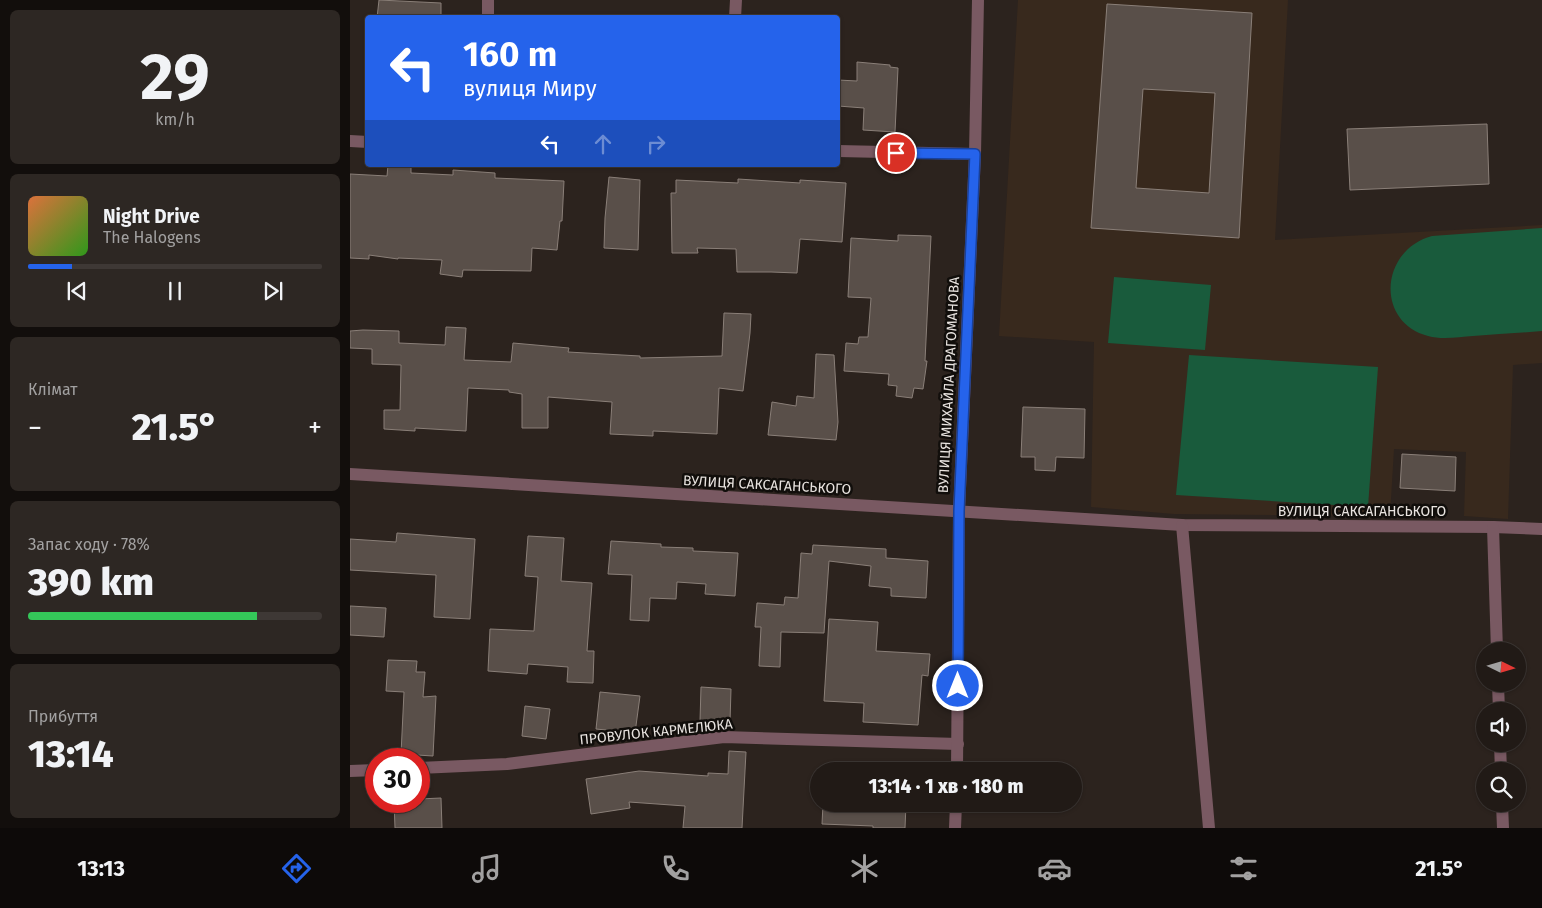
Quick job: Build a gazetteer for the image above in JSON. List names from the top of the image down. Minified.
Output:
{"streets":{"street":["ВУЛИЦЯ МИХАЙЛА ДРАГОМАНОВА","ВУЛИЦЯ САКСАГАНСЬКОГО","ПРОВУЛОК КАРМЕЛЮКА"]},"crossings":[["ВУЛИЦЯ МИХАЙЛА ДРАГОМАНОВА","ВУЛИЦЯ САКСАГАНСЬКОГО"],["ВУЛИЦЯ МИХАЙЛА ДРАГОМАНОВА","ПРОВУЛОК КАРМЕЛЮКА"]],"north":"right","page":{"tile":[["29","km/h"],"Клімат",["Запас ходу · 78%","390 km"],["Прибуття","13:14"]],"turn":["160 m","вулиця Миру"],"song":["Night Drive","The Halogens"],"heat":["−","21.5°","+"],"limit":"30","trip":"13:14 · 1 хв · 180 m","tabs":["13:13","21.5°"]}}
